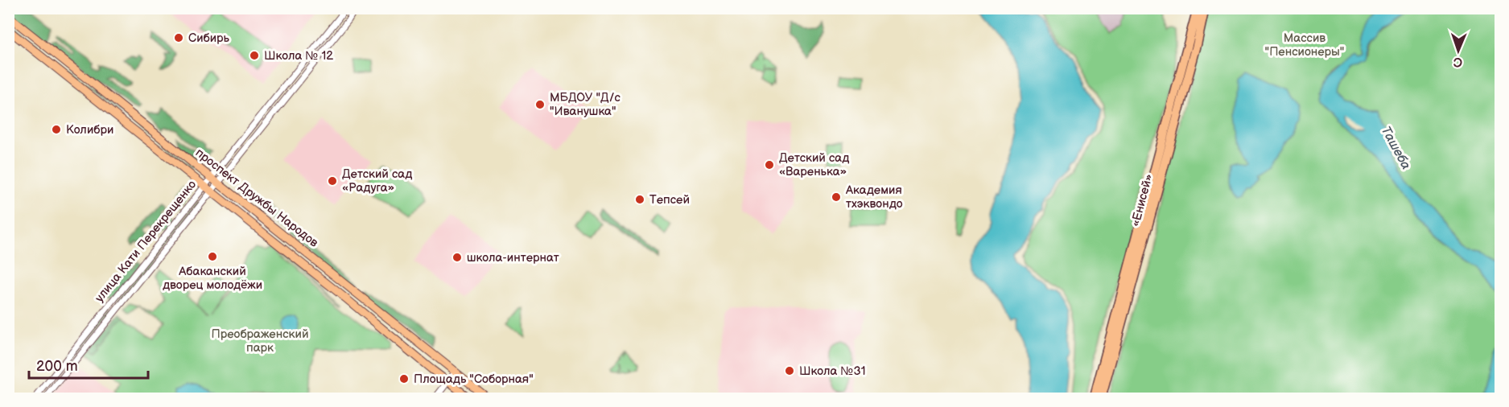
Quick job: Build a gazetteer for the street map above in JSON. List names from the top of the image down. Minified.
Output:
{"streets":{"highway":["«Енисей»"],"main road":["проспект Дружбы Народов"],"street":["улица Кати Перекрещенко"]},"crossings":[["проспект Дружбы Народов","улица Кати Перекрещенко"]],"water":["Ташеба"],"parks":["Массив \"Пенсионеры\"","Преображенский парк"],"places":["Сибирь","Школа № 12","МБДОУ \"Д/с \"Иванушка\"","Колибри","Детский сад «Варенька»","Детский сад «Радуга»","Академия тхэквондо","Тепсей","Абаканский дворец молодёжи","школа-интернат","Школа №31","Площадь \"Соборная\""],"scale_bar":"200 m","north":"bottom"}
